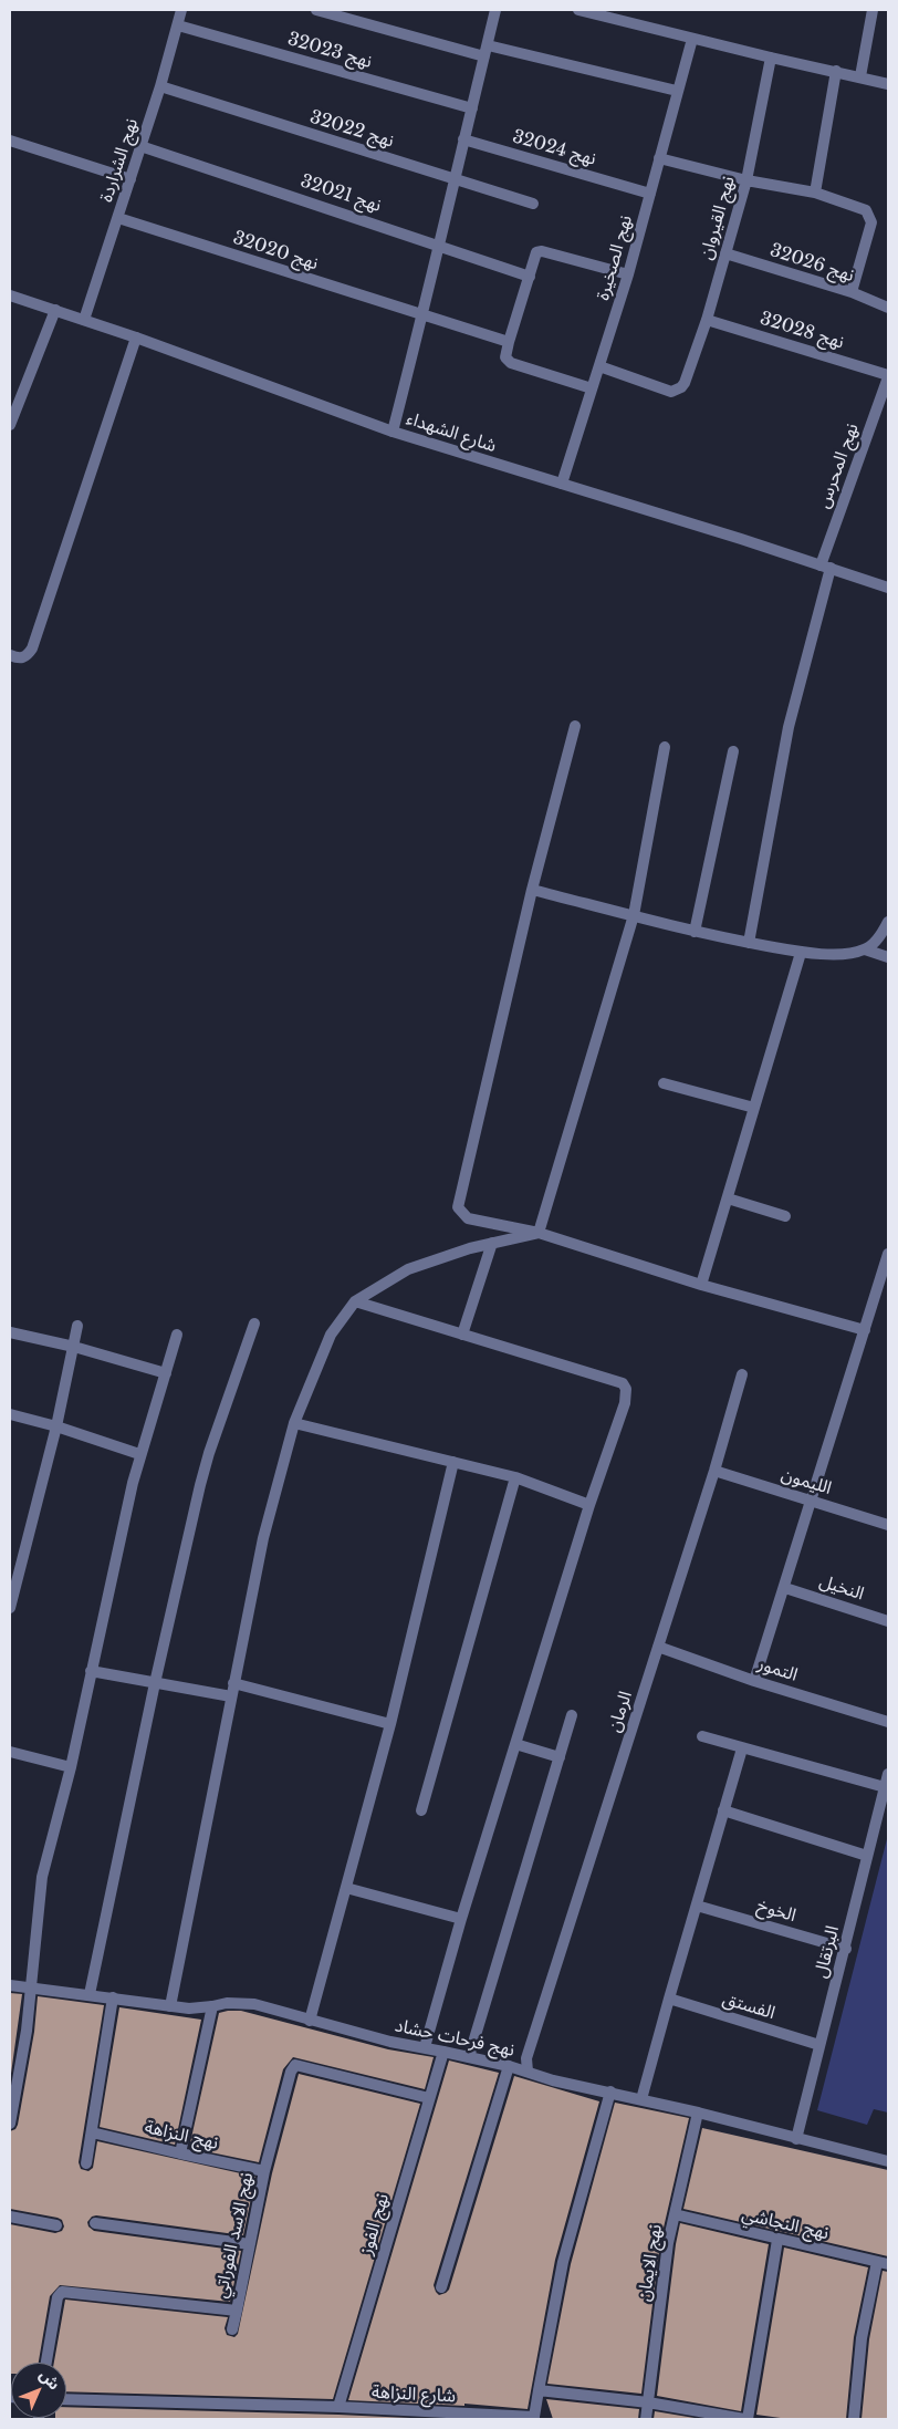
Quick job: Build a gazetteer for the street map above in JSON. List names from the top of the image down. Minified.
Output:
{"streets":{"street":["نهج 32023","نهج 32022","نهج 32024","نهج الشراردة","نهج 32021","نهج القيروان","نهج 32020","نهج الصخيرة","نهج 32026","نهج 32028","شارع الشهداء","نهج المحرس","الليمون","النخيل","التمور","الرمان","الخوخ","البرتقال","الفستق","نهج فرحات حشاد","نهج النزاهة","نهج الفوز","نهج النجاشي","نهج الاسد الفوراتي","نهج الايمان","شارع النزاهة"]},"crossings":[["نهج 32023","نهج الشراردة"],["نهج 32022","نهج الشراردة"],["نهج 32024","نهج الصخيرة"],["نهج الشراردة","نهج 32021"],["نهج الشراردة","نهج 32020"],["نهج الشراردة","شارع الشهداء"],["نهج القيروان","نهج الصخيرة"],["نهج القيروان","نهج 32026"],["نهج القيروان","نهج 32028"],["نهج الصخيرة","شارع الشهداء"],["نهج 32028","نهج المحرس"],["شارع الشهداء","نهج المحرس"],["الليمون","الرمان"],["التمور","الرمان"],["الرمان","نهج فرحات حشاد"],["الخوخ","البرتقال"],["البرتقال","الفستق"],["البرتقال","نهج فرحات حشاد"],["نهج فرحات حشاد","نهج الفوز"],["نهج فرحات حشاد","نهج الايمان"],["نهج فرحات حشاد","شارع النزاهة"],["نهج النزاهة","نهج الاسد الفوراتي"],["نهج الفوز","نهج الاسد الفوراتي"],["نهج الفوز","شارع النزاهة"],["نهج النجاشي","نهج الايمان"]],"north":"top right"}
